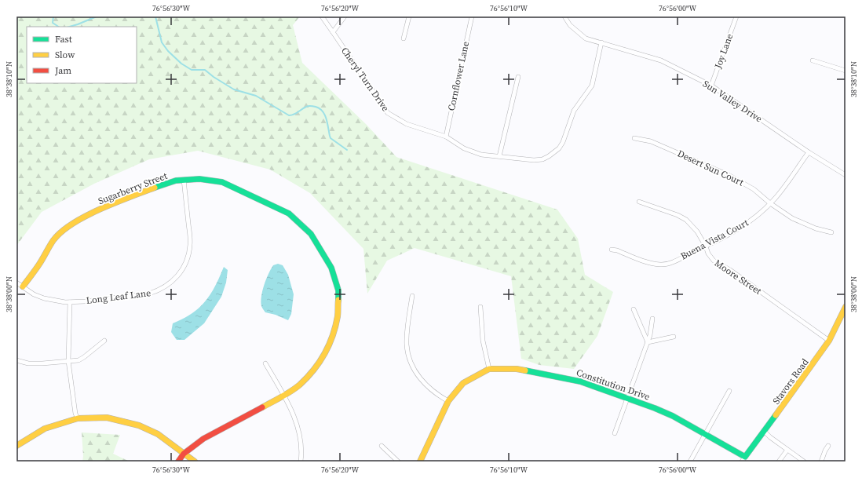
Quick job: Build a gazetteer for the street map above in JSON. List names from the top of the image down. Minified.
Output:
{"streets":{"street":["Joy Lane","Cornflower Lane","Cheryl Turn Drive","Sun Valley Drive","Desert Sun Court","Sugarberry Street","Buena Vista Court","Moore Street","Long Leaf Lane","Stavors Road","Constitution Drive"]},"crossings":[["Joy Lane","Sun Valley Drive"],["Cornflower Lane","Cheryl Turn Drive"],["Cheryl Turn Drive","Sun Valley Drive"],["Sun Valley Drive","Buena Vista Court"],["Desert Sun Court","Buena Vista Court"],["Sugarberry Street","Long Leaf Lane"],["Buena Vista Court","Moore Street"],["Moore Street","Stavors Road"],["Stavors Road","Constitution Drive"]],"legend":["Fast","Slow","Jam"],"coordinates":["76°56'30\"W","76°56'20\"W","76°56'10\"W","76°56'00\"W","38°38'10\"N","38°38'00\"N"]}
